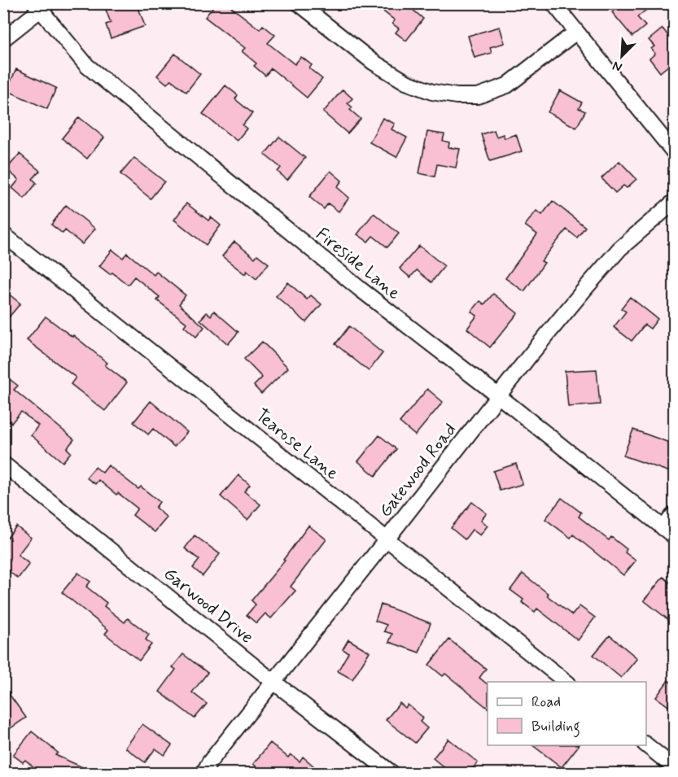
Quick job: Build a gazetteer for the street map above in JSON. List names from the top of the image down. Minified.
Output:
{"streets":{"street":["Fireside Lane","Tearose Lane","Gatewood Road","Garwood Drive"]},"crossings":[["Fireside Lane","Gatewood Road"],["Tearose Lane","Gatewood Road"],["Gatewood Road","Garwood Drive"]],"legend":["Road","Building"],"north":"bottom left"}
